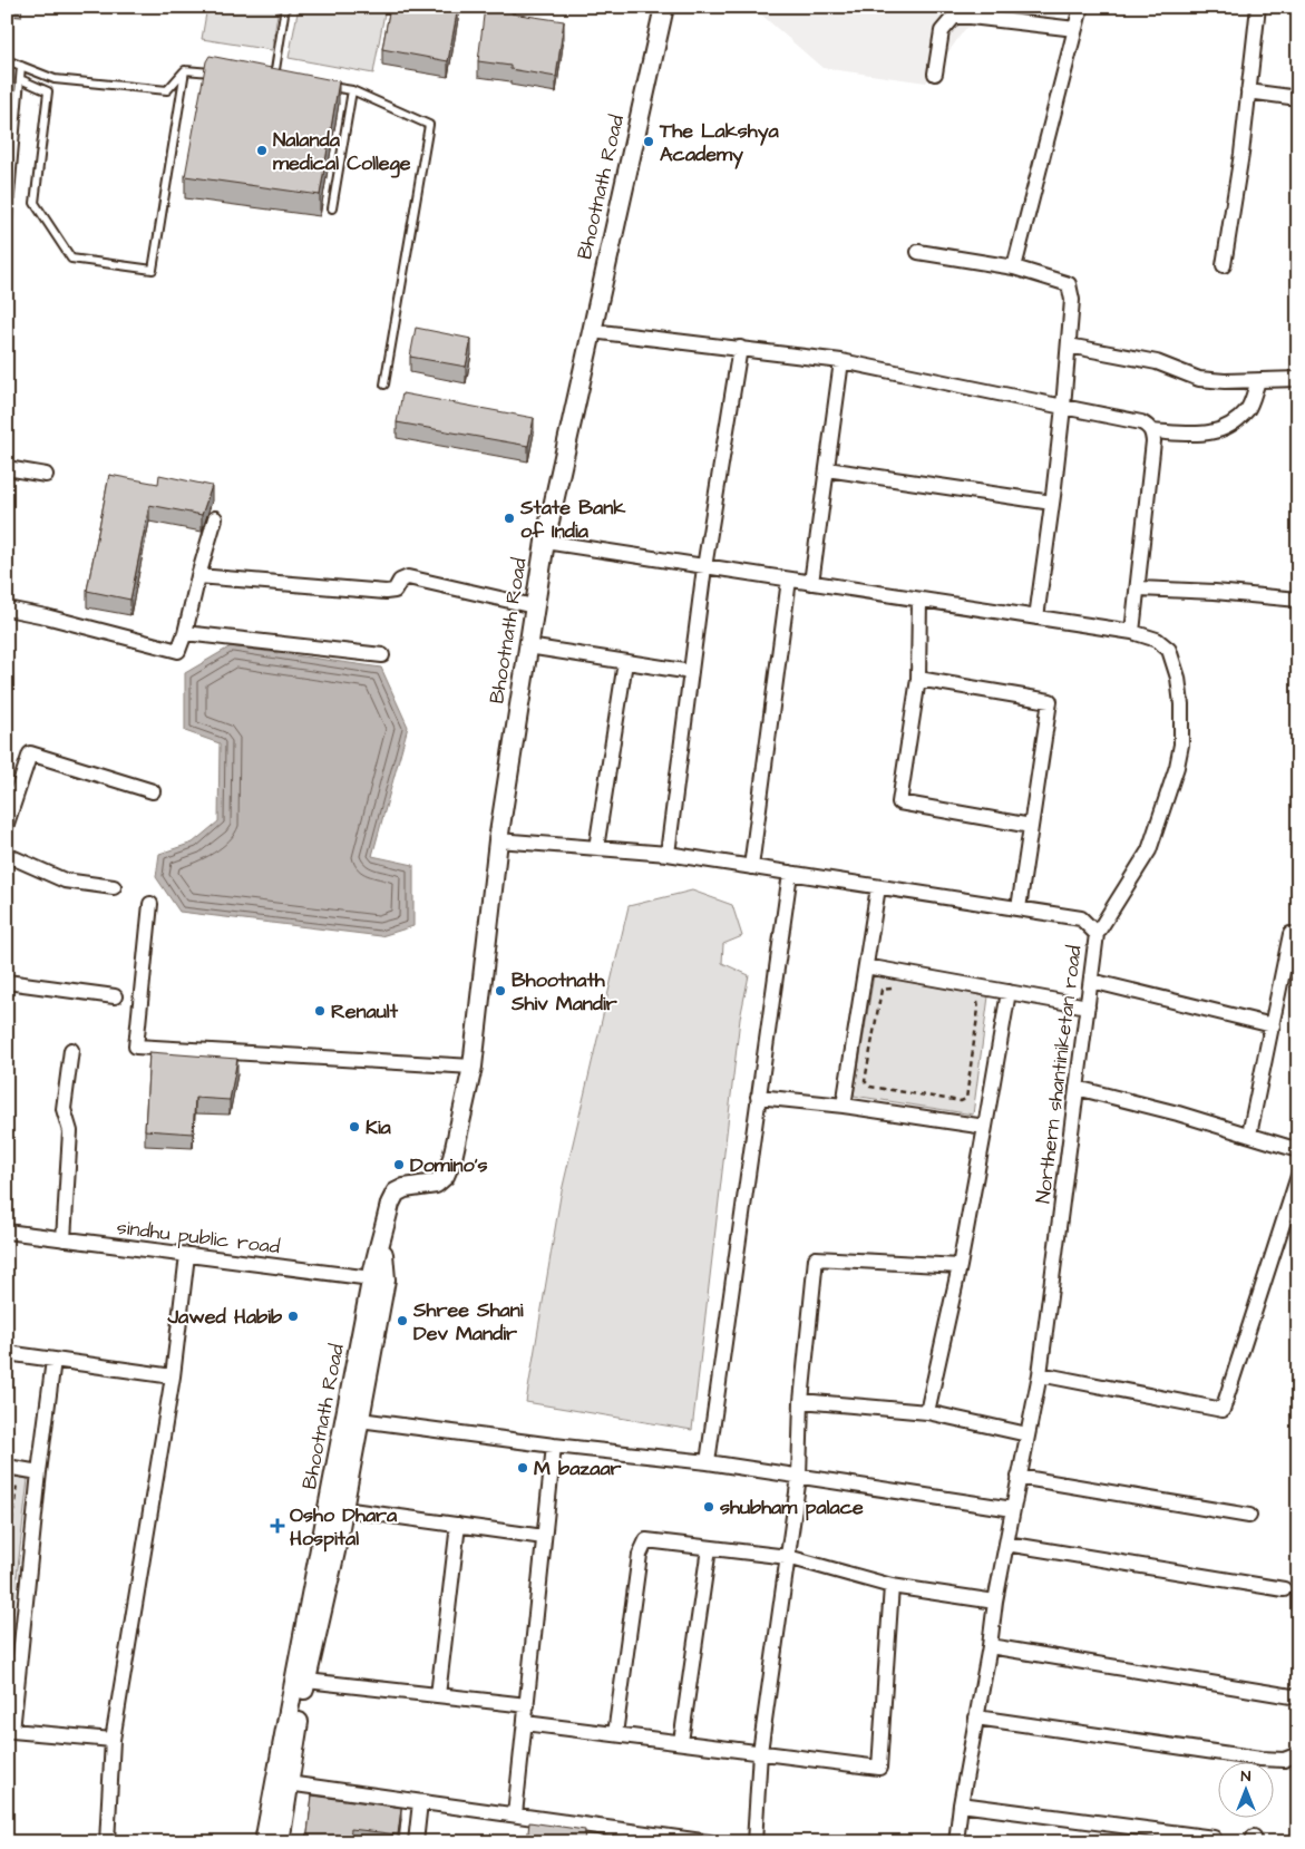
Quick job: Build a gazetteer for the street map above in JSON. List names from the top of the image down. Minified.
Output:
{"streets":{"street":["Bhootnath Road","Northern shantiniketan road","sindhu public road"]},"crossings":[["Bhootnath Road","Northern shantiniketan road"],["Bhootnath Road","sindhu public road"]],"places":{"other":["The Lakshya Academy","Nalanda medical College","State Bank of India","Bhootnath Shiv Mandir","Renault","Kia","Domino's","Jawed Habib","Shree Shani Dev Mandir","M bazaar","shubham palace"],"health":["Osho Dhara Hospital"]},"north":"top"}
